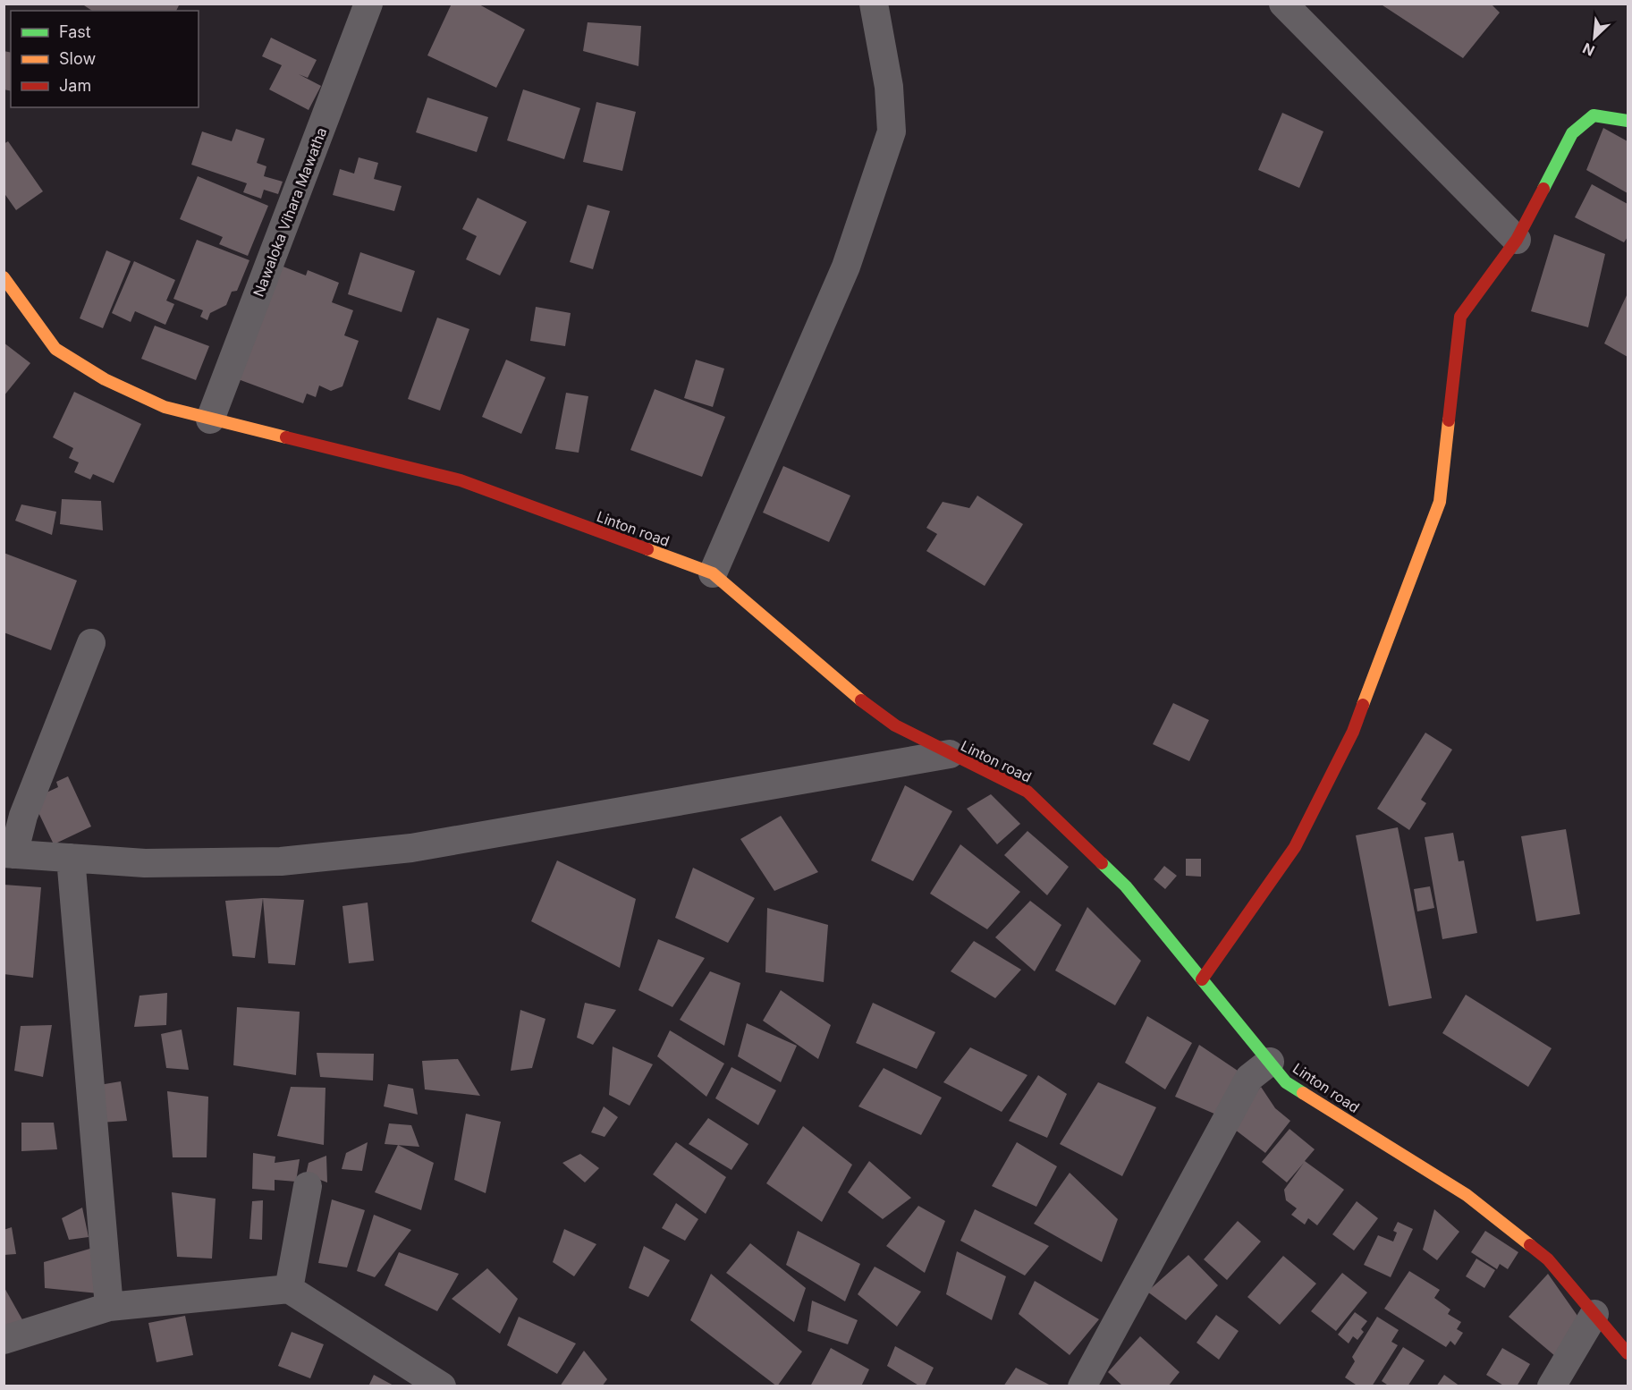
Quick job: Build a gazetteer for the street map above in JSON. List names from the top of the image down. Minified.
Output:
{"streets":{"street":["Nawaloka Vihara Mawatha","Linton road"]},"crossings":[["Nawaloka Vihara Mawatha","Linton road"]],"legend":["Fast","Slow","Jam"],"north":"bottom left"}
